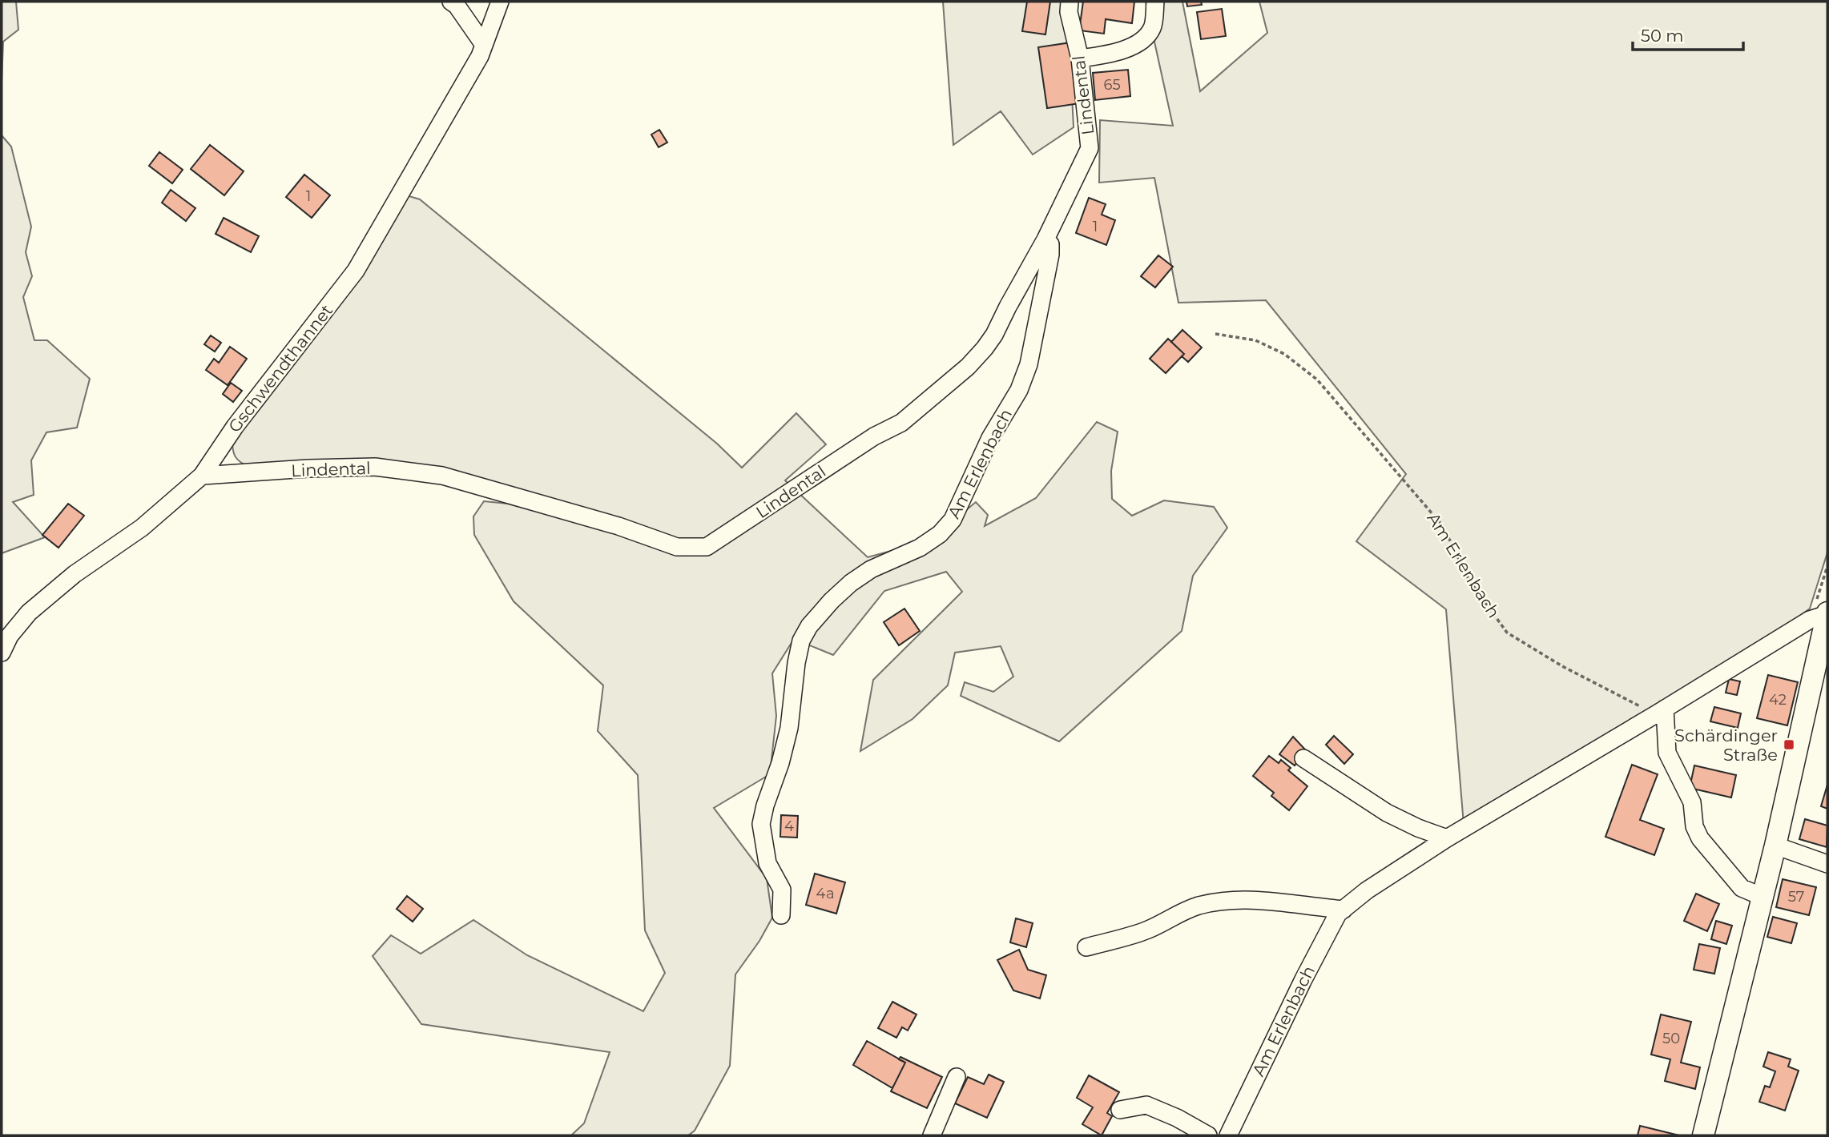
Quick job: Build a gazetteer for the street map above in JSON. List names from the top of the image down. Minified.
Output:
{"streets":{"street":["Lindental","Gschwendthannet","Am Erlenbach"]},"crossings":[["Lindental","Gschwendthannet"],["Lindental","Am Erlenbach"]],"places":{"transit":["Schärdinger Straße"]},"house_numbers":["65","1","1","42","4","4a","57","50"],"scale_bar":"50 m"}
